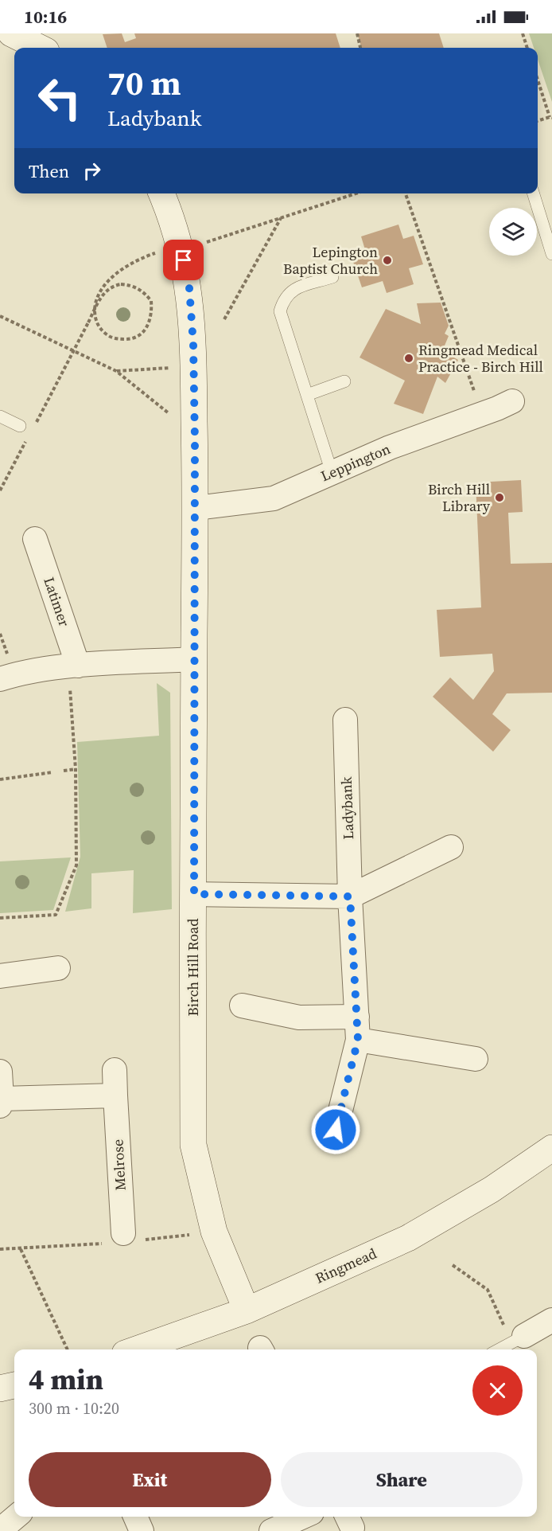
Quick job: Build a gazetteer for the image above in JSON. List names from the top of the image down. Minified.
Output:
{"streets":{"street":["Leppington","Latimer","Ladybank","Birch Hill Road","Melrose","Ringmead"]},"crossings":[["Leppington","Birch Hill Road"],["Birch Hill Road","Ringmead"]],"places":["Lepington Baptist Church","Ringmead Medical Practice - Birch Hill","Birch Hill Library"],"page":{"status":"10:16","turn":["70 m","Ladybank"],"then":"Then","heading":["4 min","300 m · 10:20"],"buttons":["Exit","Share"]}}
